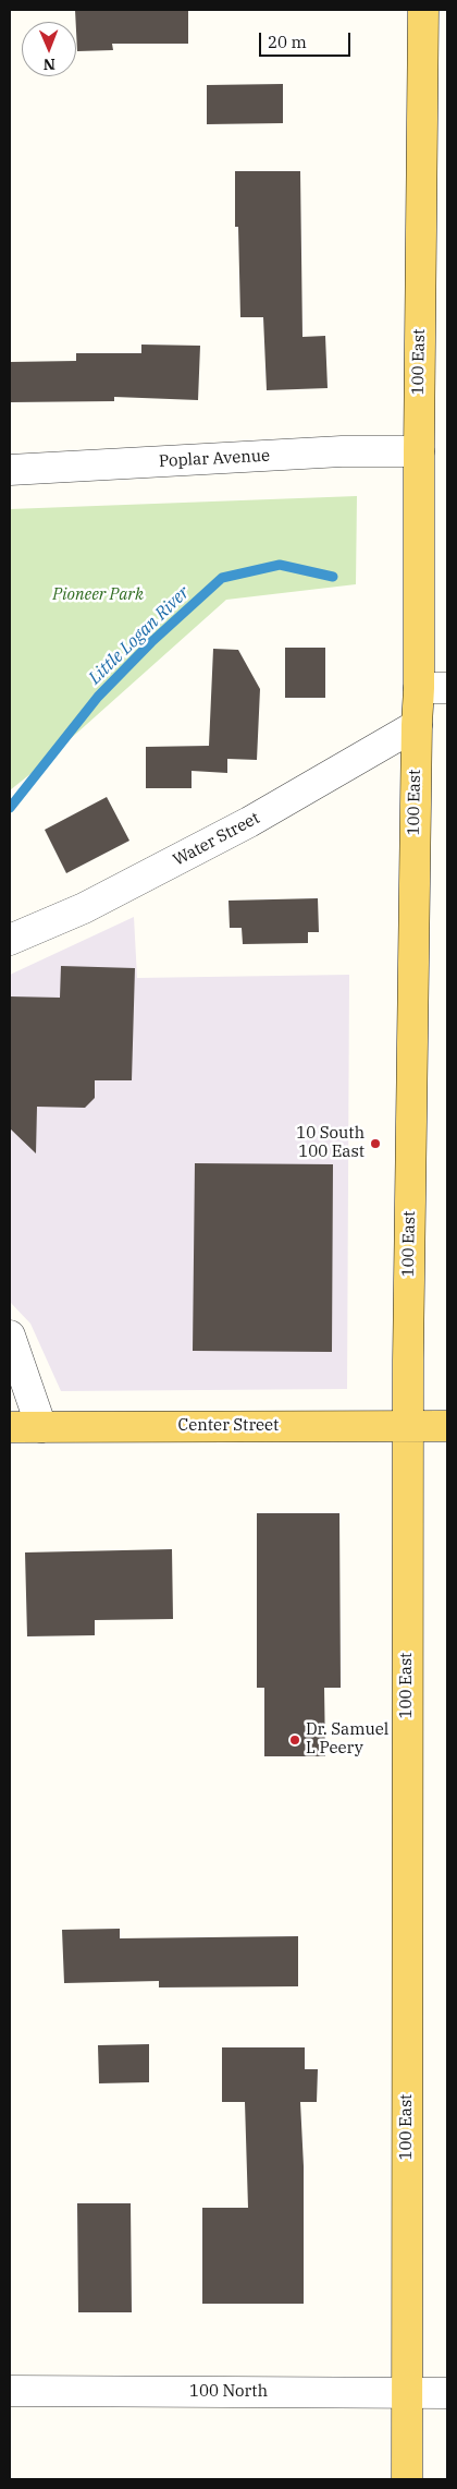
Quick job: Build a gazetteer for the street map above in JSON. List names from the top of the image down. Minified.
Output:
{"streets":{"main road":["100 East","Center Street"],"street":["Poplar Avenue","Water Street","100 North"]},"crossings":[["100 East","Poplar Avenue"],["100 East","Water Street"],["100 East","Center Street"],["100 East","100 North"]],"water":["Little Logan River"],"parks":["Pioneer Park"],"places":["10 South 100 East","Dr. Samuel L Peery"],"scale_bar":"20 m","north":"bottom"}
